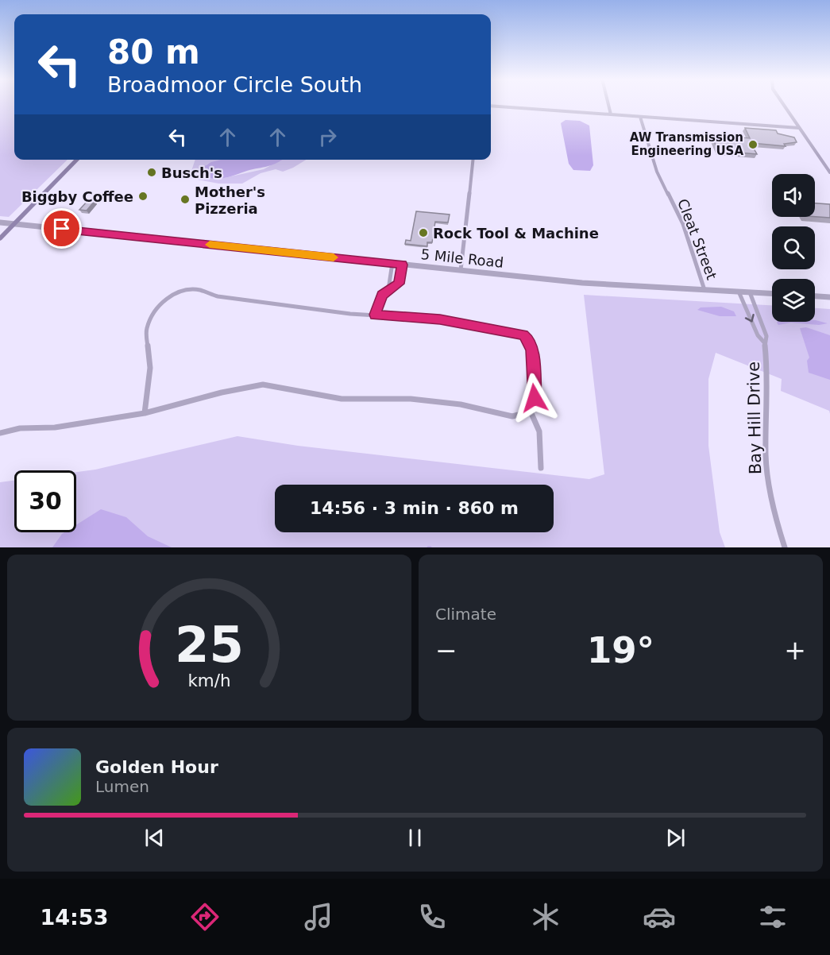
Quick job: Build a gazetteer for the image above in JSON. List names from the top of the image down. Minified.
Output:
{"streets":{"street":["Cleat Street","5 Mile Road","Bay Hill Drive"]},"crossings":[["Cleat Street","5 Mile Road"],["5 Mile Road","Bay Hill Drive"]],"places":["AW Transmission Engineering USA","Busch's","Biggby Coffee","Mother's Pizzeria","Rock Tool & Machine"],"page":{"turn":["80 m","Broadmoor Circle South"],"limit":"30","trip":"14:56 · 3 min · 860 m","tile":"Climate","heat":["−","19°","+"],"song":["Golden Hour","Lumen"],"tabs":"14:53","gauge":["25","km/h"]}}
